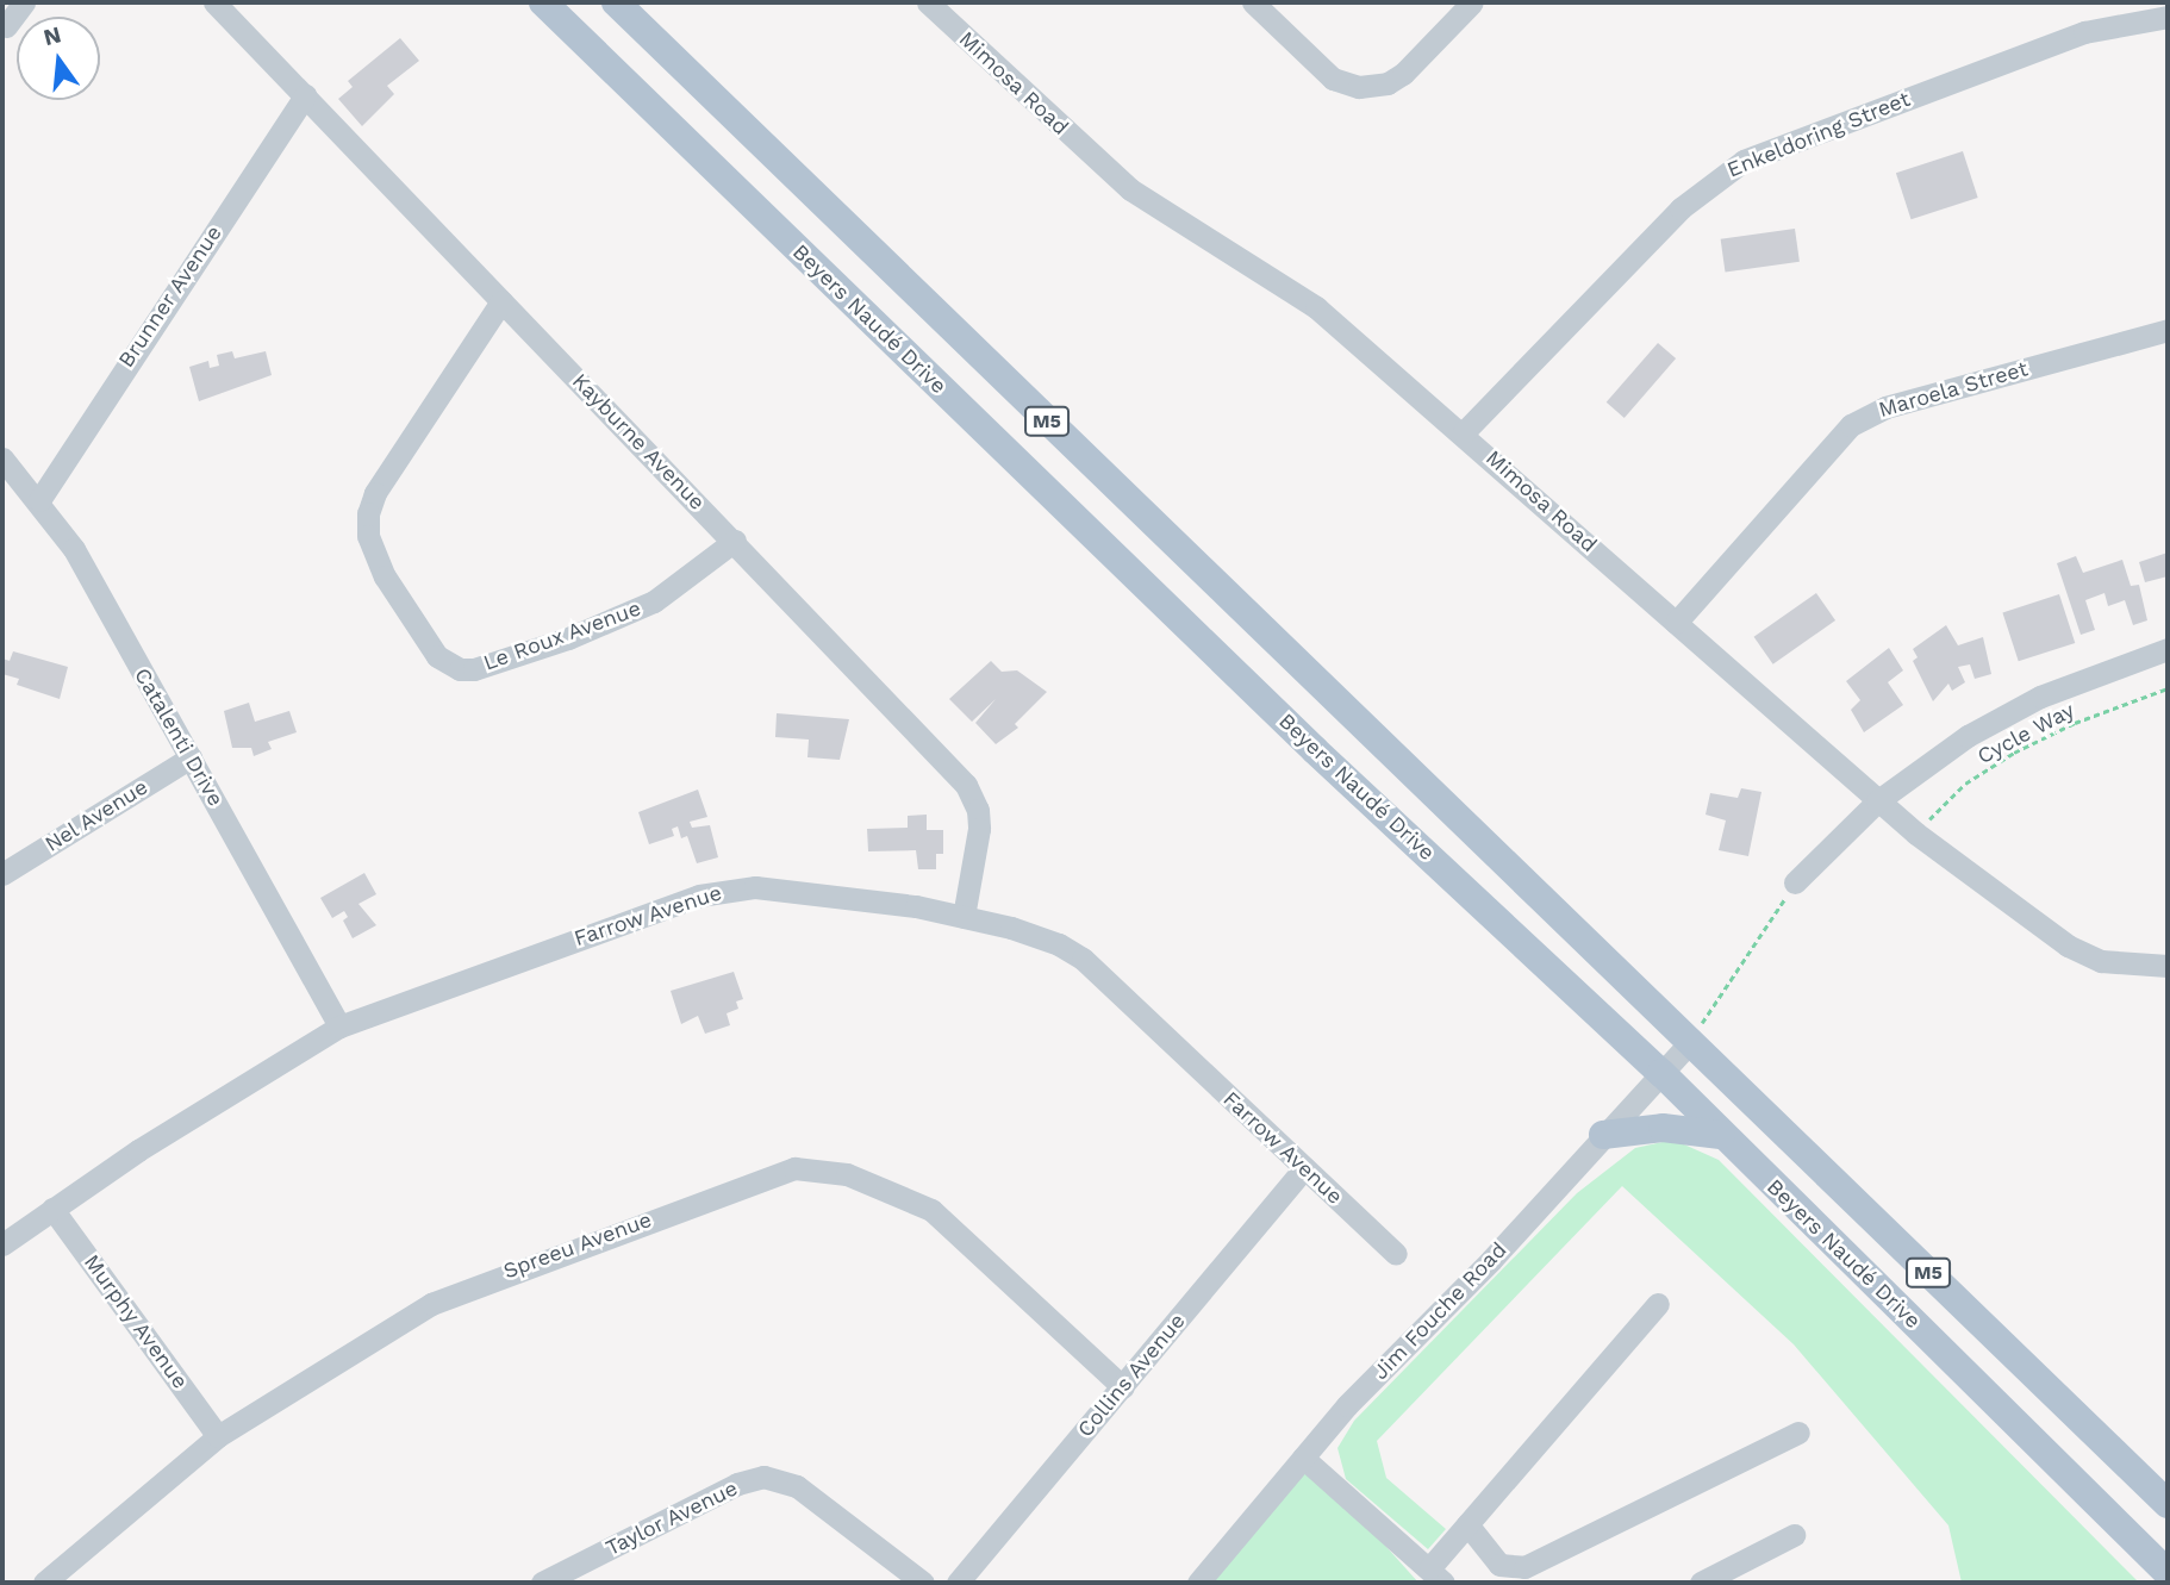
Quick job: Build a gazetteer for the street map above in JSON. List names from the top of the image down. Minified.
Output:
{"streets":{"main road":["Beyers Naudé Drive","M5"],"street":["Mimosa Road","Enkeldoring Street","Brunner Avenue","Maroela Street","Kayburne Avenue","Le Roux Avenue","Catalenti Drive","Nel Avenue","Farrow Avenue","Spreeu Avenue","Jim Fouche Road","Murphy Avenue","Collins Avenue","Taylor Avenue"],"path":["Cycle Way"]},"crossings":[["Mimosa Road","Enkeldoring Street"],["Mimosa Road","Maroela Street"],["Mimosa Road","Cycle Way"],["Brunner Avenue","Kayburne Avenue"],["Brunner Avenue","Catalenti Drive"],["Beyers Naudé Drive","Jim Fouche Road"],["Kayburne Avenue","Le Roux Avenue"],["Kayburne Avenue","Farrow Avenue"],["Catalenti Drive","Nel Avenue"],["Catalenti Drive","Farrow Avenue"],["Farrow Avenue","Murphy Avenue"],["Farrow Avenue","Collins Avenue"],["Spreeu Avenue","Murphy Avenue"],["Spreeu Avenue","Collins Avenue"]],"north":"top"}
